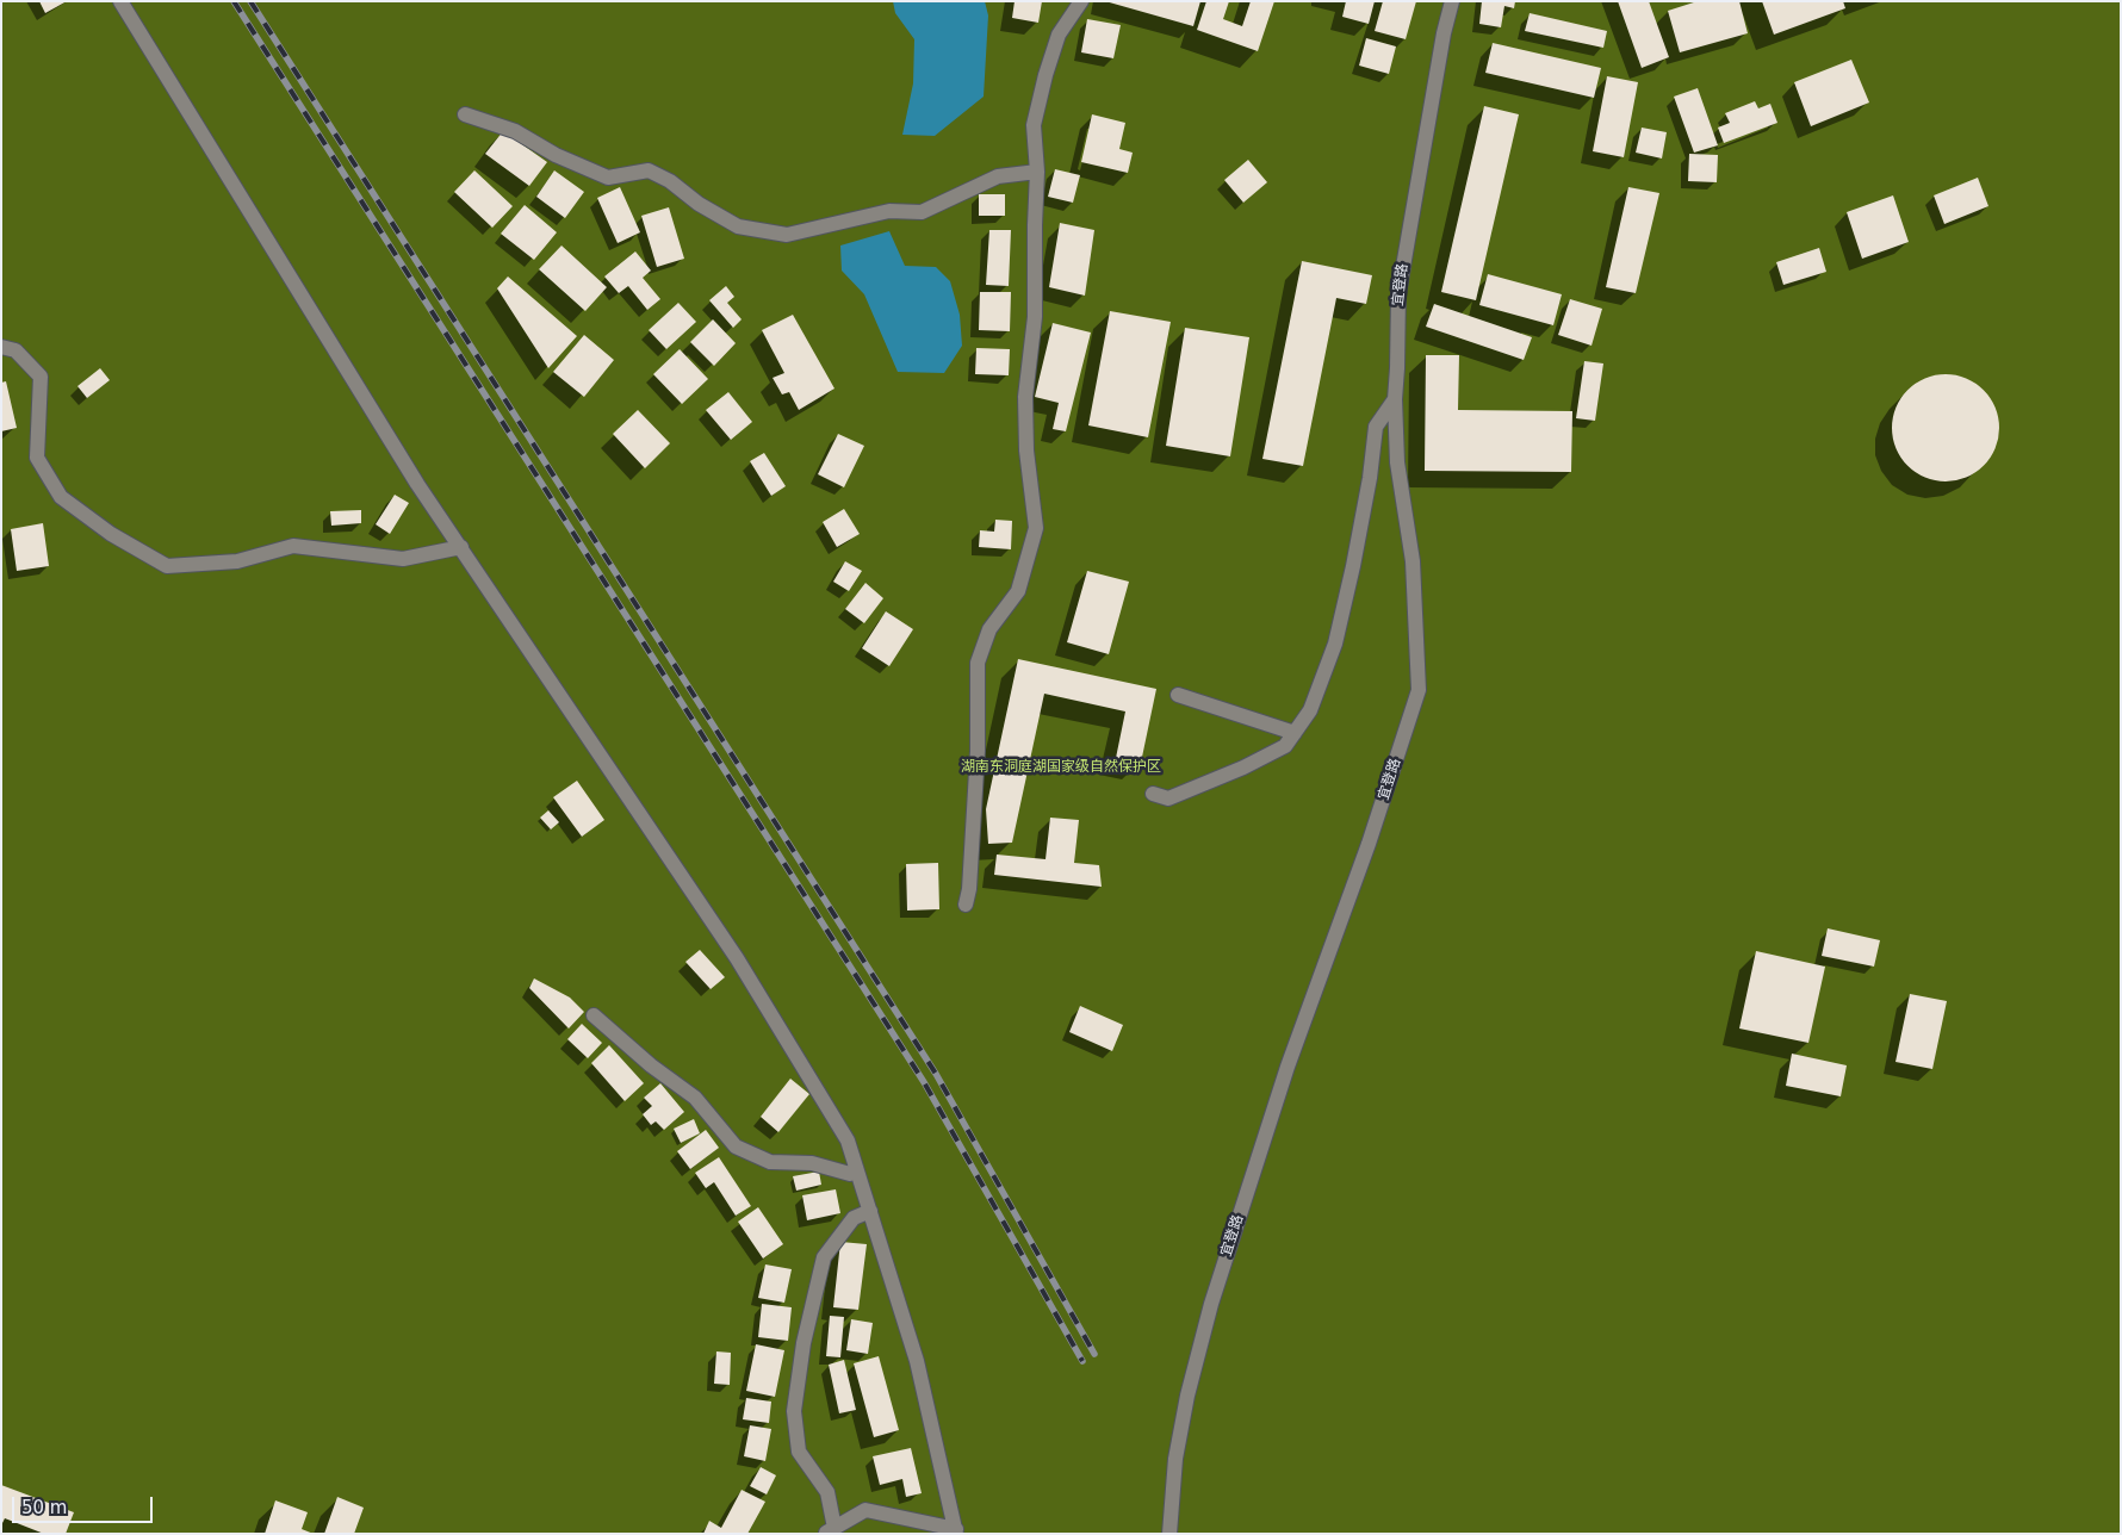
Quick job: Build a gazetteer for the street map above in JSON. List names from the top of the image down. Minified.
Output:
{"streets":{"street":["宜登路"]},"parks":["湖南东洞庭湖国家级自然保护区"],"scale_bar":"50 m"}
